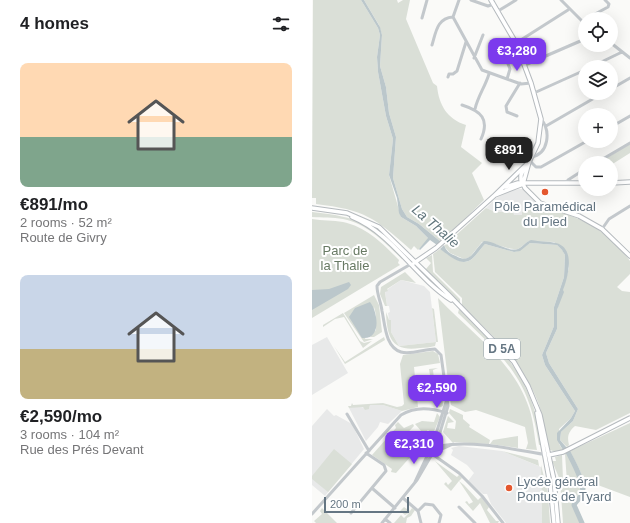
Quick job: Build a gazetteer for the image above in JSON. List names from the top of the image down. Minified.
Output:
{"streets":{"main road":["D 5A"]},"water":["La Thalie"],"parks":["Parc de la Thalie"],"places":["Pôle Paramédical du Pied","Lycée général Pontus de Tyard"],"scale_bar":"200 m","page":{"heading":"4 homes","map_buttons":["+","−"],"price":["€3,280","€891","€2,590","€2,310"],"list":[{"name":"€891/mo","note":"2 rooms · 52 m² · Route de Givry"},{"name":"€2,590/mo","note":"3 rooms · 104 m² · Rue des Prés Devant"}],"scale":"200 m"}}
